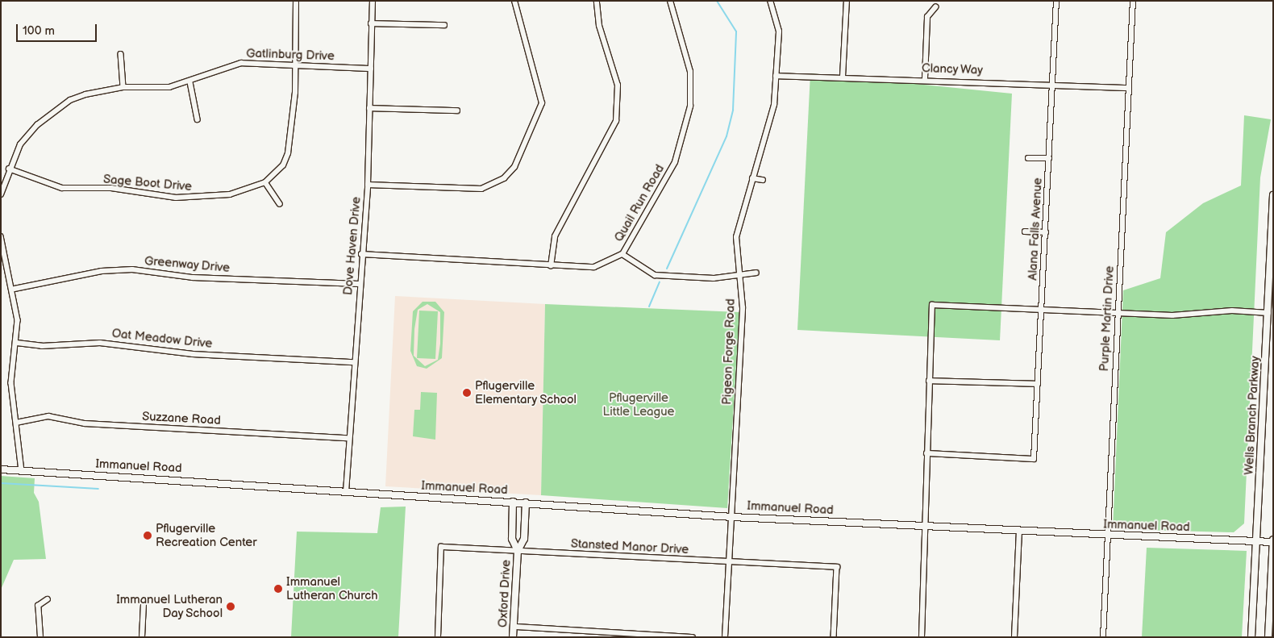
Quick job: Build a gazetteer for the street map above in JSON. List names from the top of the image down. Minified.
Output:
{"streets":{"street":["Gatlinburg Drive","Clancy Way","Sage Boot Drive","Quail Run Road","Alana Falls Avenue","Dove Haven Drive","Greenway Drive","Purple Martin Drive","Oat Meadow Drive","Pigeon Forge Road","Wells Branch Parkway","Suzzane Road","Immanuel Road","Stansted Manor Drive","Oxford Drive"]},"crossings":[["Gatlinburg Drive","Sage Boot Drive"],["Gatlinburg Drive","Dove Haven Drive"],["Clancy Way","Alana Falls Avenue"],["Clancy Way","Purple Martin Drive"],["Clancy Way","Pigeon Forge Road"],["Quail Run Road","Dove Haven Drive"],["Dove Haven Drive","Greenway Drive"],["Dove Haven Drive","Oat Meadow Drive"],["Dove Haven Drive","Suzzane Road"],["Dove Haven Drive","Immanuel Road"],["Purple Martin Drive","Immanuel Road"],["Pigeon Forge Road","Immanuel Road"],["Pigeon Forge Road","Stansted Manor Drive"],["Wells Branch Parkway","Immanuel Road"],["Stansted Manor Drive","Oxford Drive"]],"parks":["Pflugerville Little League"],"places":["Pflugerville Elementary School","Pflugerville Recreation Center","Immanuel Lutheran Church","Immanuel Lutheran Day School"],"scale_bar":"100 m"}
